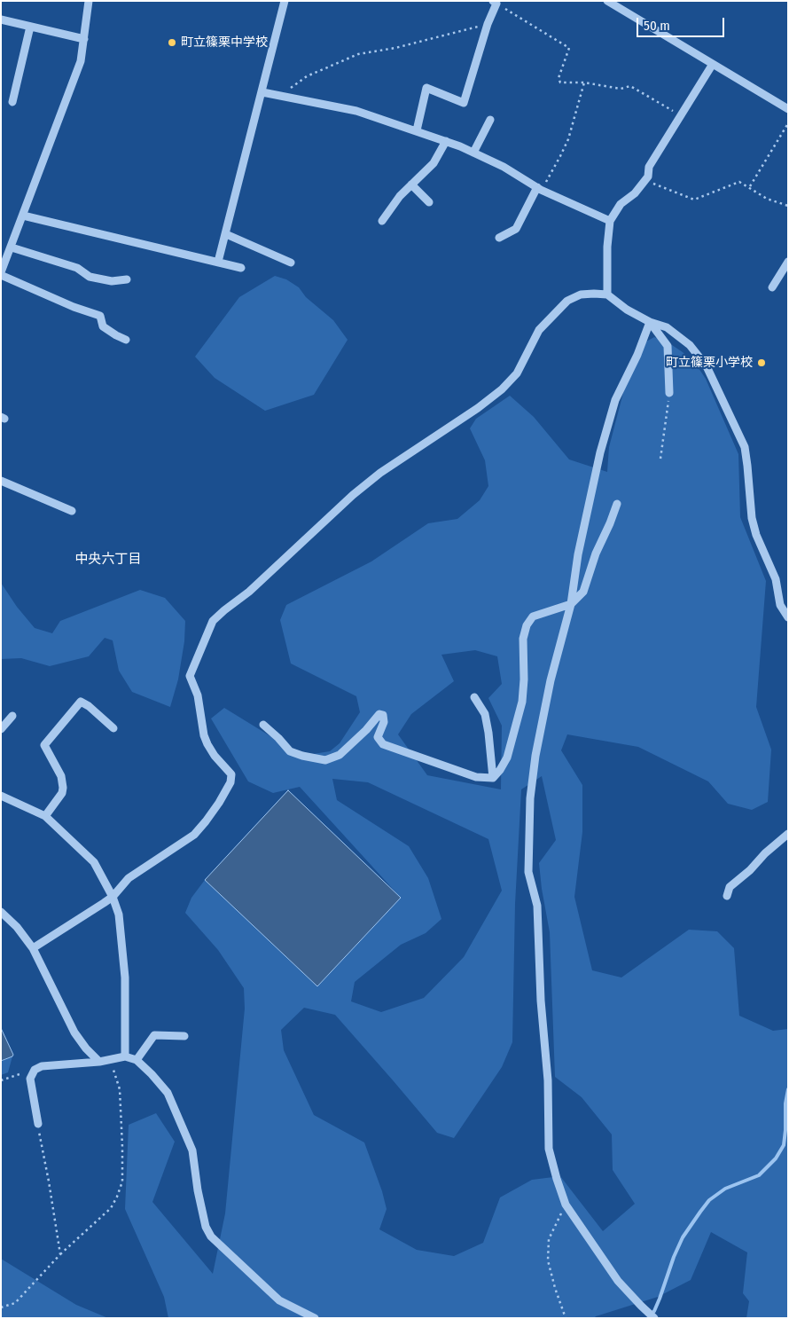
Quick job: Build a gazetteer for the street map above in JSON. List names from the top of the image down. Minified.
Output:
{"districts":["中央六丁目"],"places":["町立篠栗中学校","町立篠栗小学校"],"scale_bar":"50 m"}
